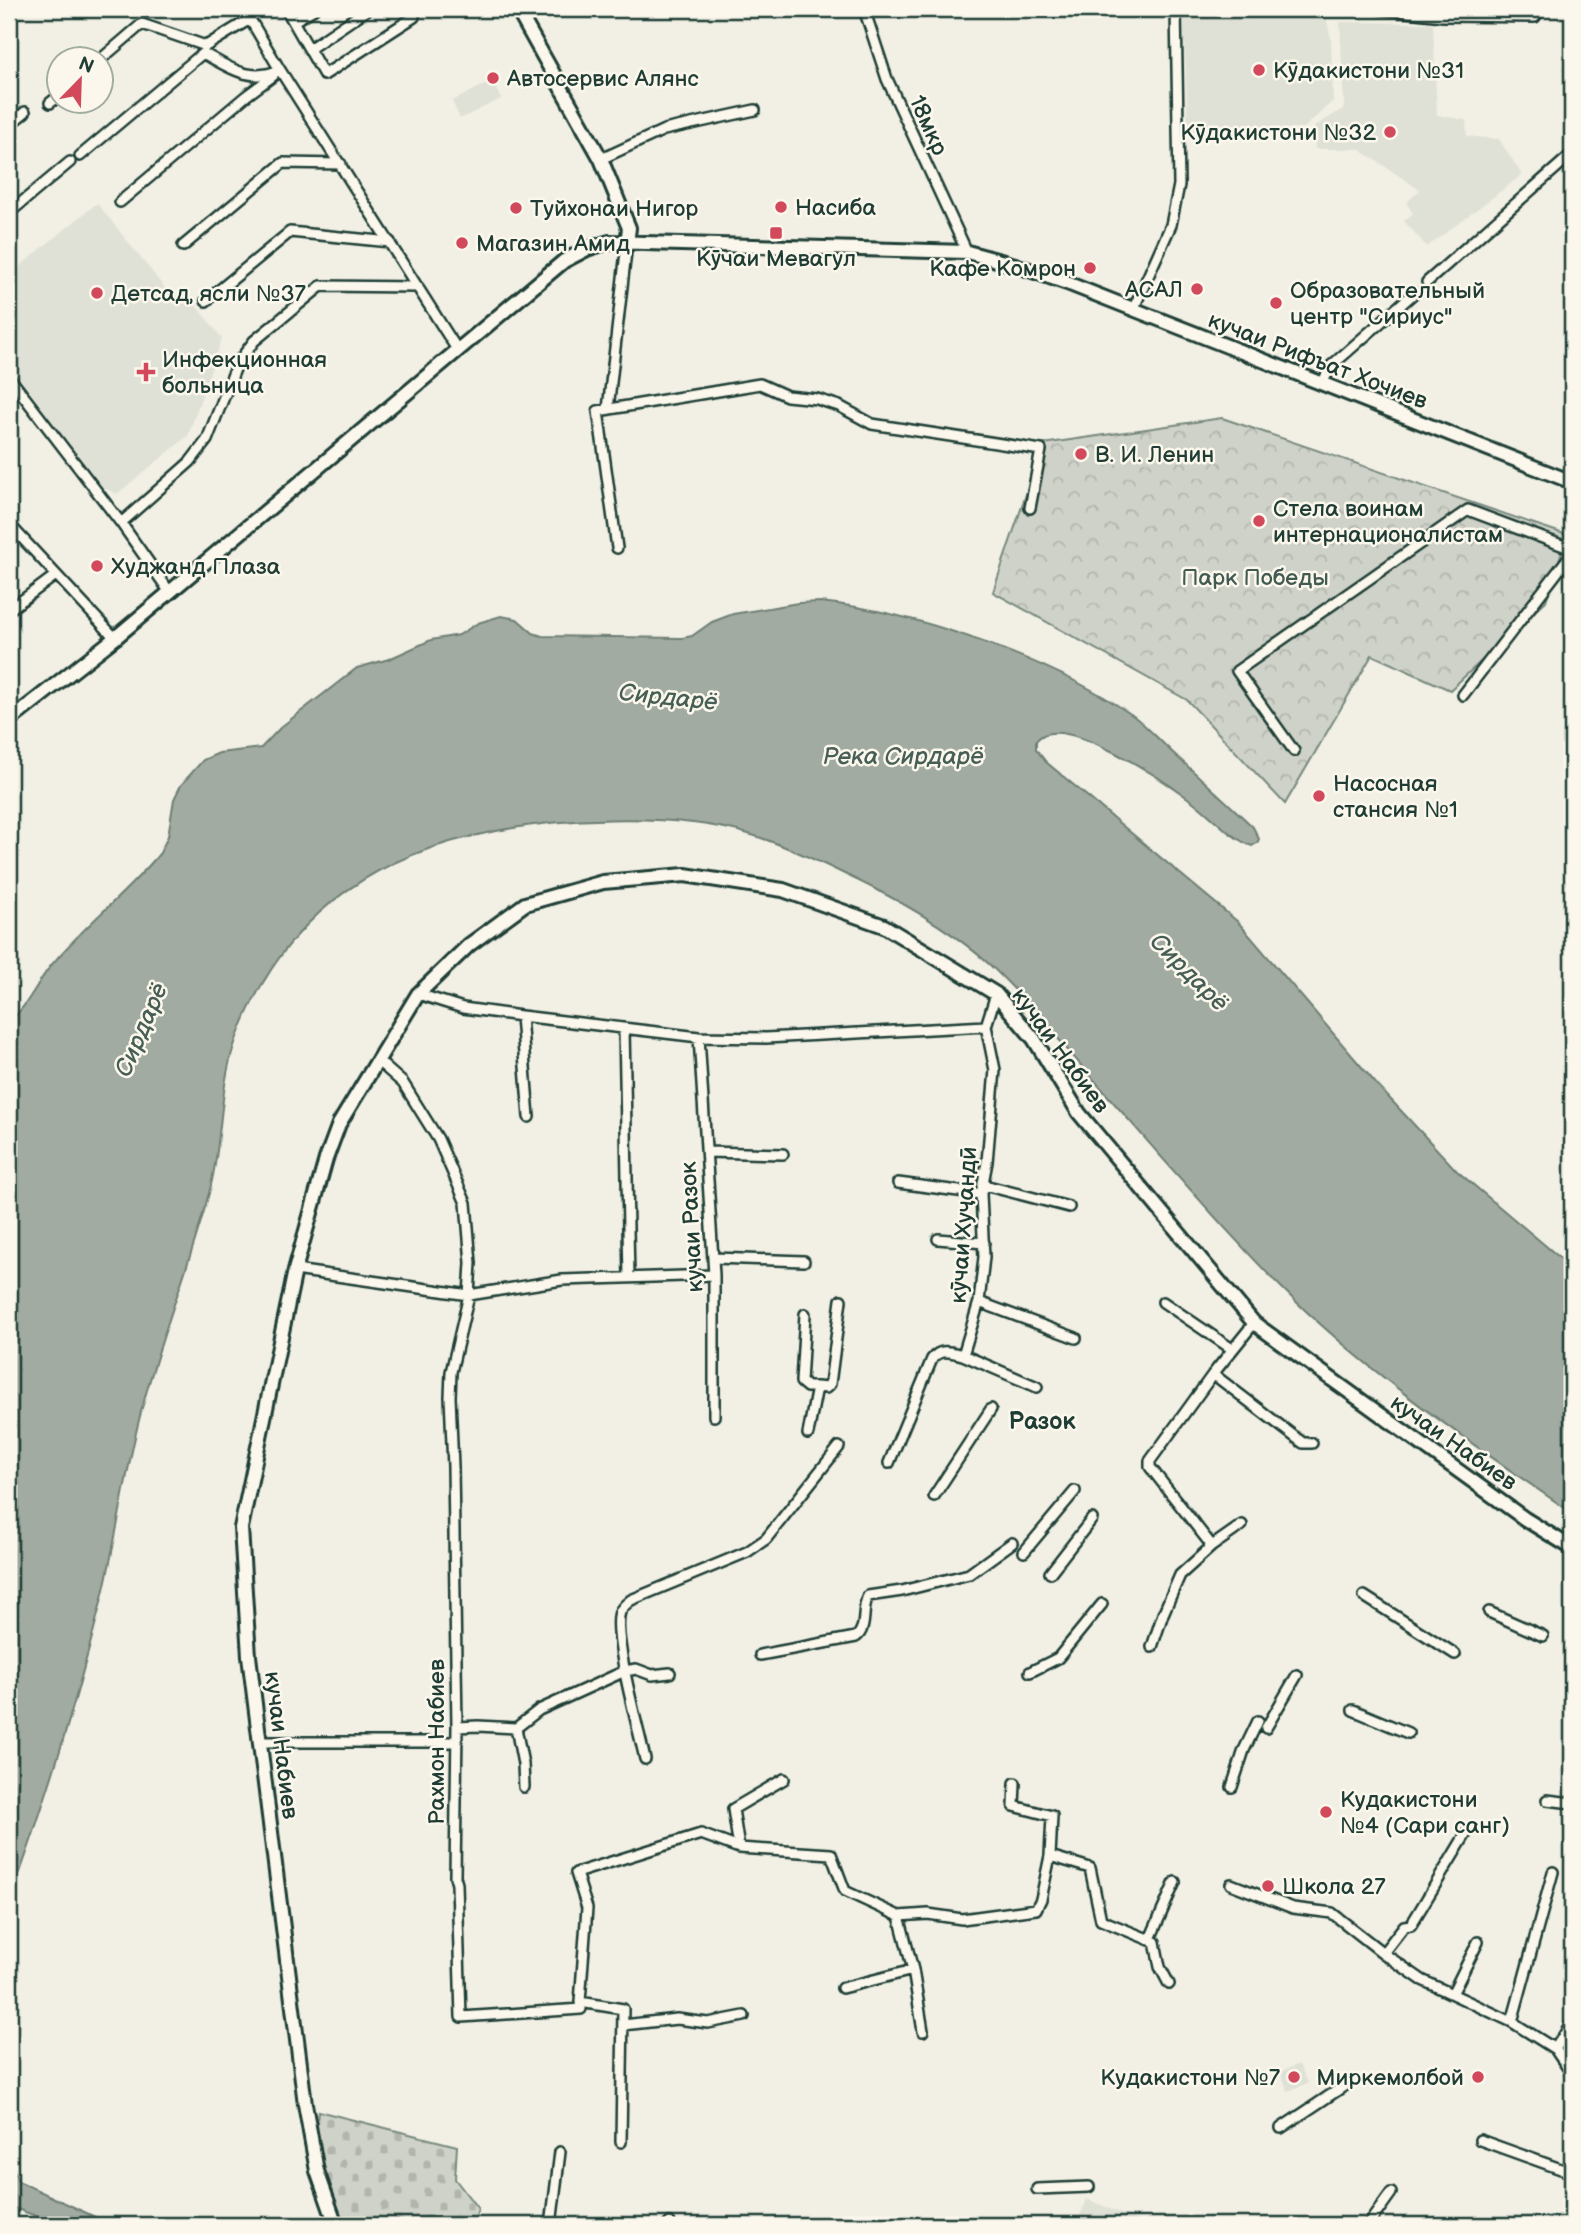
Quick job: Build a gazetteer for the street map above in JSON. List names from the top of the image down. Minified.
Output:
{"streets":{"main road":["кучаи Рифъат Хочиев","кучаи Набиев"],"street":["18мкр","кӯчаи Хуҷандӣ","кучаи Разок","Рахмон Набиев"]},"crossings":[["18мкр","кучаи Рифъат Хочиев"],["кучаи Набиев","кӯчаи Хуҷандӣ"],["кучаи Набиев","кучаи Разок"]],"districts":["Разок"],"water":["Сирдарё","Река Сирдарё"],"parks":["Парк Победы"],"places":{"other":["Кӯдакистони №31","Автосервис Алянс","Кӯдакистони №32","Насиба","Туйхонаи Нигор","Магазин Амид","Кафе Комрон","АСАЛ","Детсад, ясли №37","Образовательный центр \"Сириус\"","В. И. Ленин","Стела воинам интернационалистам","Худжанд Плаза","Насосная стансия №1","Кудакистони №4 (Сари санг)","Школа 27","Кудакистони №7","Миркемолбой"],"transit":["Кӯчаи Мевагул"],"health":["Инфекционная больница"]},"north":"top right"}
